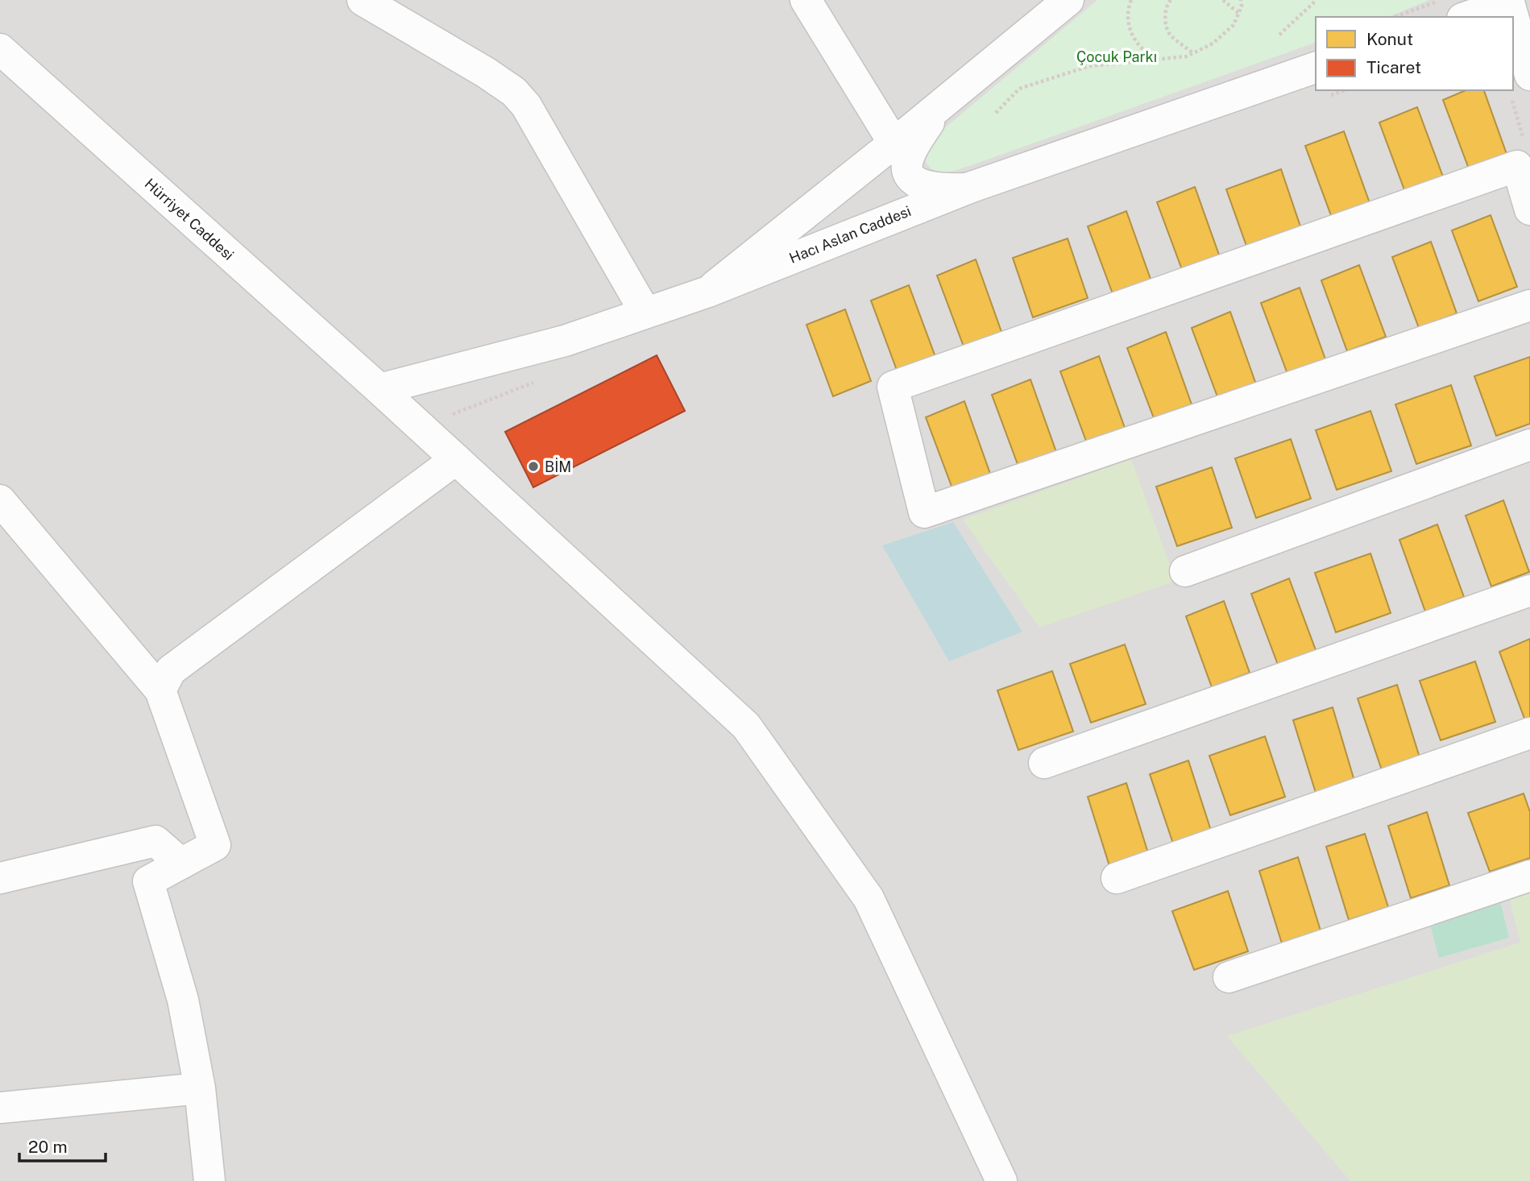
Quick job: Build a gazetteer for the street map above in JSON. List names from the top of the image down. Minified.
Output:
{"streets":{"street":["Hürriyet Caddesi","Hacı Aslan Caddesi"]},"crossings":[["Hürriyet Caddesi","Hacı Aslan Caddesi"]],"parks":["Çocuk Parkı"],"places":["BİM"],"legend":["Konut","Ticaret"],"scale_bar":"20 m"}
